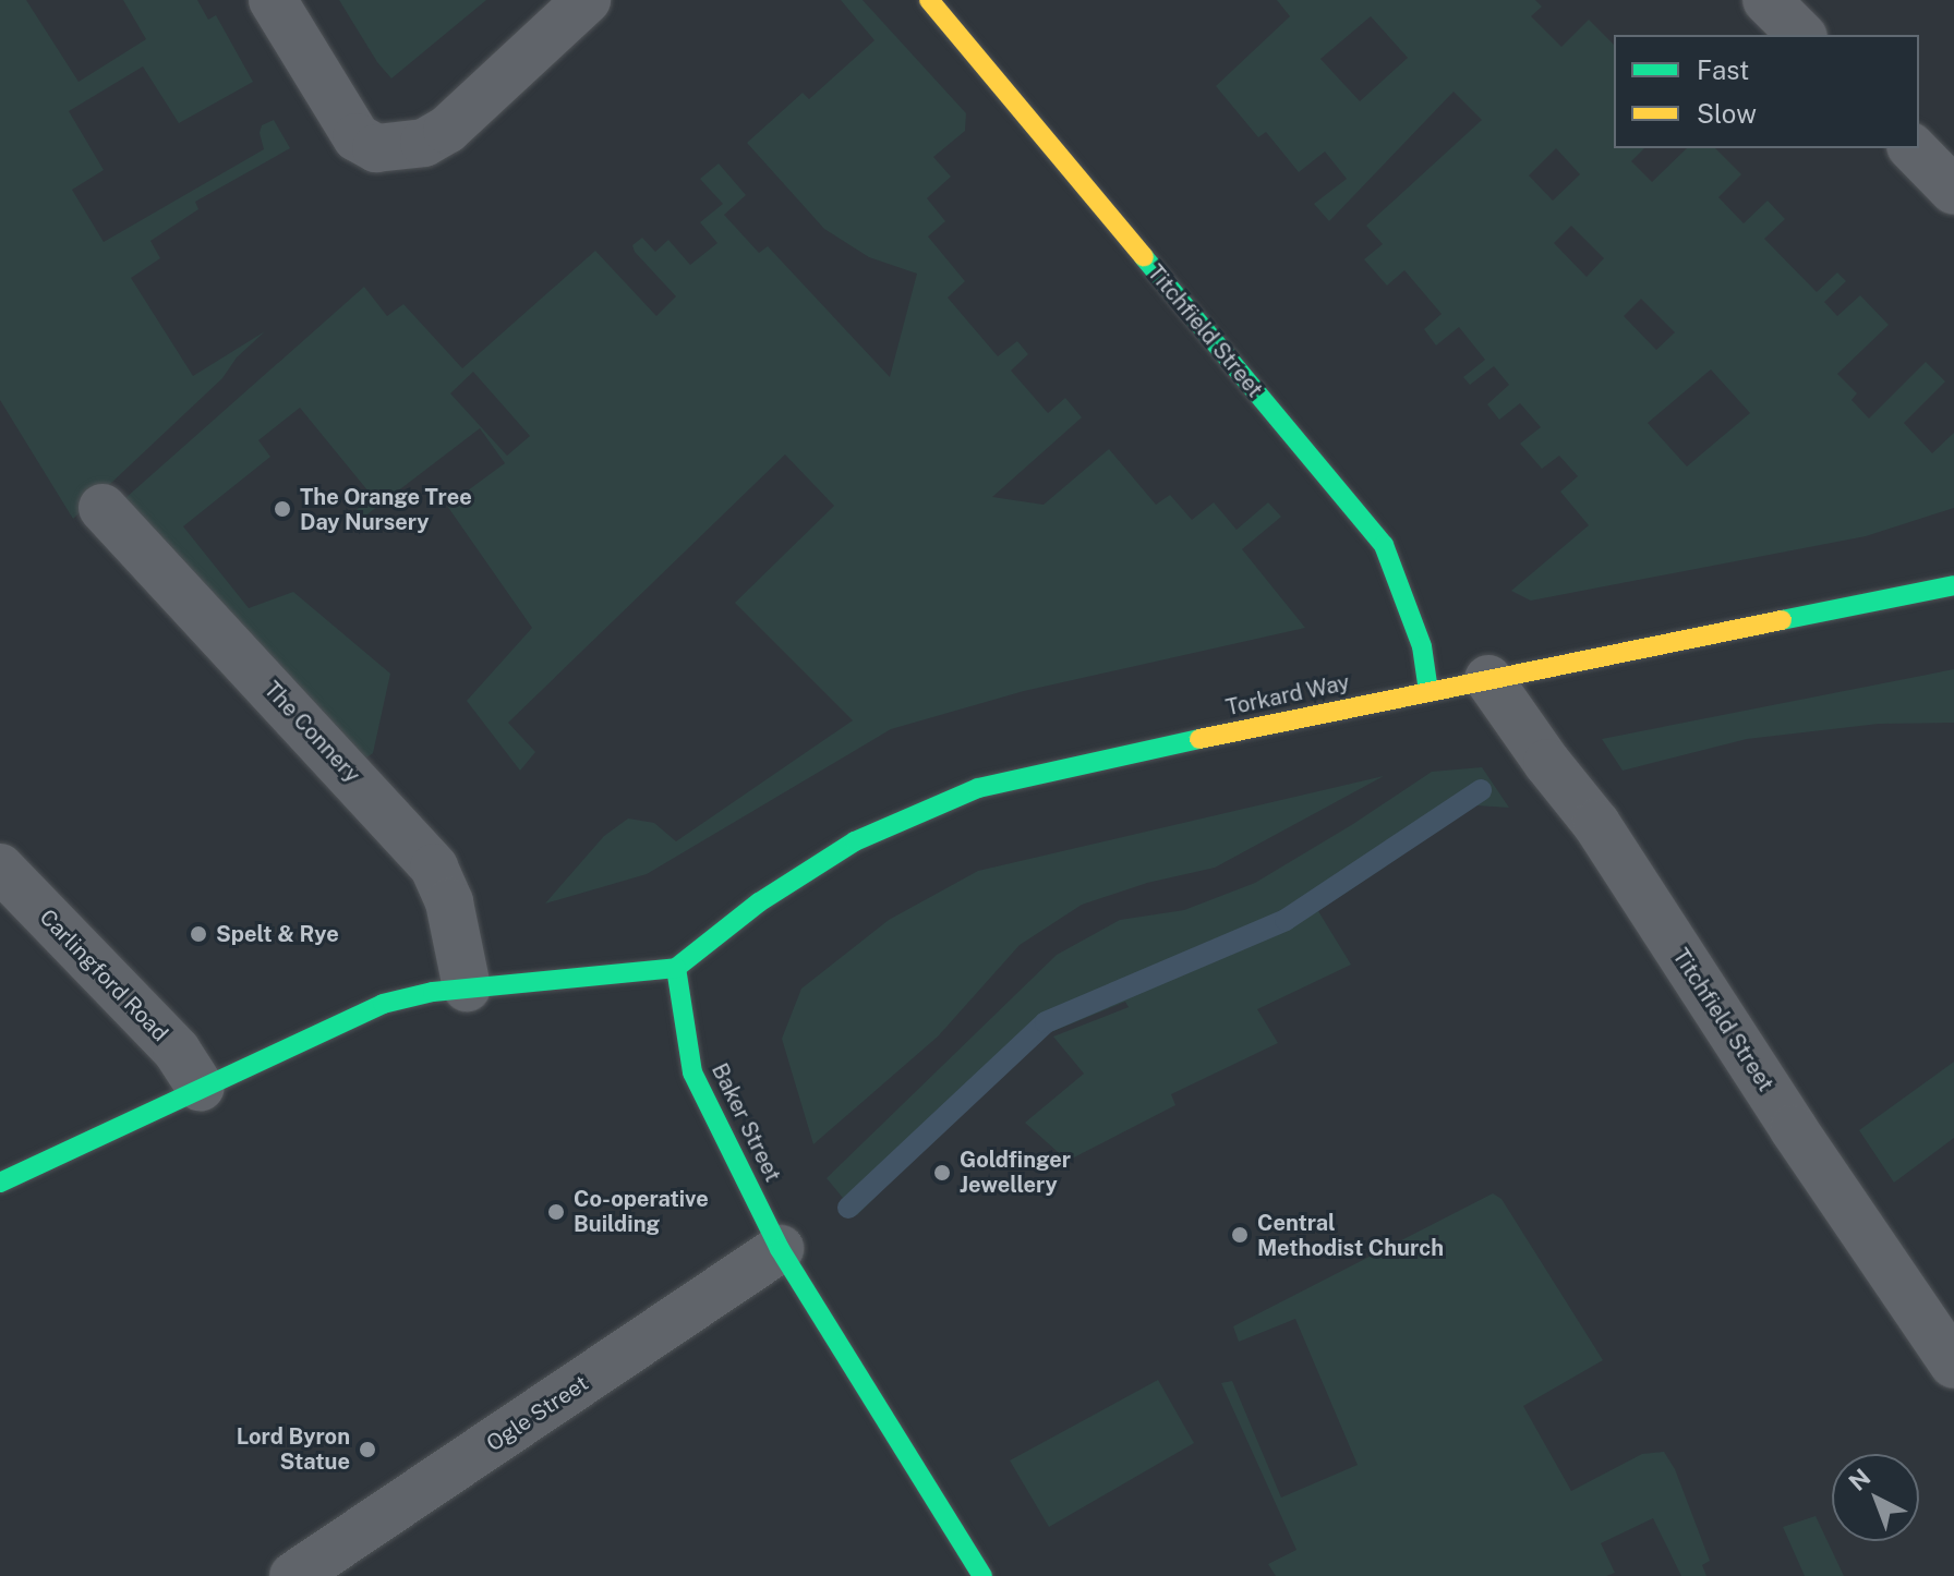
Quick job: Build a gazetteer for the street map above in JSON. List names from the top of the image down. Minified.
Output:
{"streets":{"street":["Titchfield Street","Torkard Way","The Connery","Carlingford Road","Baker Street","Ogle Street"]},"crossings":[["Titchfield Street","Torkard Way"],["Torkard Way","Baker Street"],["Baker Street","Ogle Street"]],"places":["The Orange Tree Day Nursery","Spelt & Rye","Goldfinger Jewellery","Co-operative Building","Central Methodist Church","Lord Byron Statue"],"legend":["Fast","Slow"],"north":"top left"}
